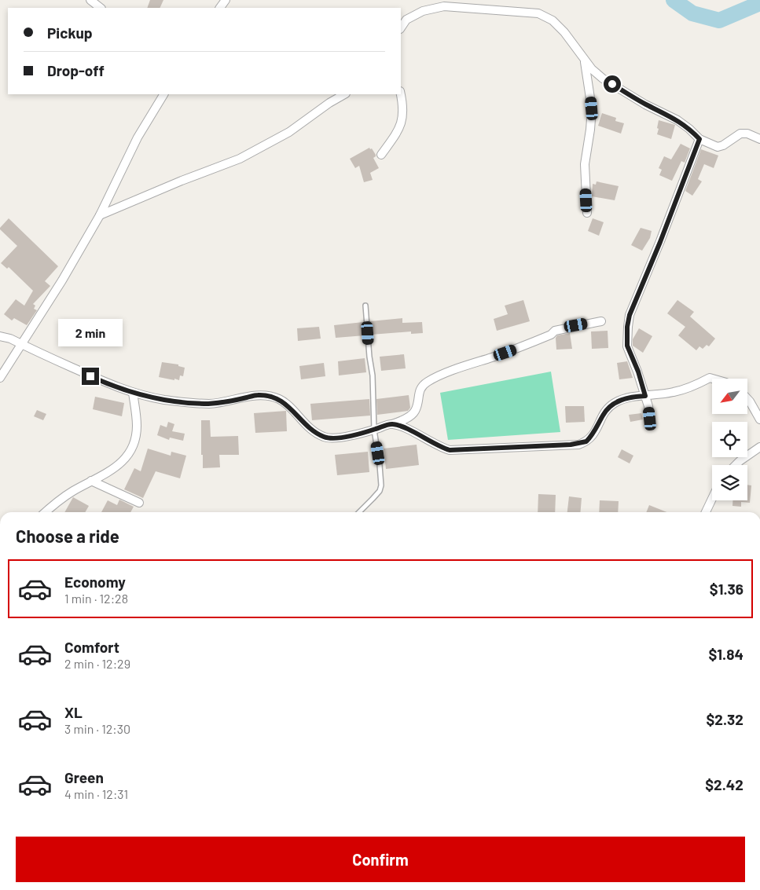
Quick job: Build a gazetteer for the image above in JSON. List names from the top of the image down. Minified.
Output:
{"north":"bottom left","page":{"banner":["Pickup","Drop-off"],"bubble":"2 min","heading":"Choose a ride","list":[{"name":"Economy","note":"1 min · 12:28","value":"$1.36"},{"name":"Comfort","note":"2 min · 12:29","value":"$1.84"},{"name":"XL","note":"3 min · 12:30","value":"$2.32"},{"name":"Green","note":"4 min · 12:31","value":"$2.42"}],"buttons":"Confirm"}}
